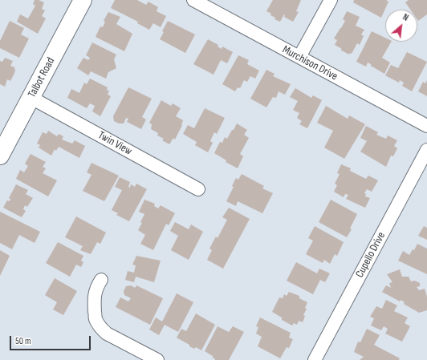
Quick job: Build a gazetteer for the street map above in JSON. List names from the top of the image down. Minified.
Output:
{"streets":{"main road":["Talbot Road"],"street":["Murchison Drive","Twin View","Cupello Drive"]},"crossings":[["Talbot Road","Twin View"]],"scale_bar":"50 m","north":"top right"}
